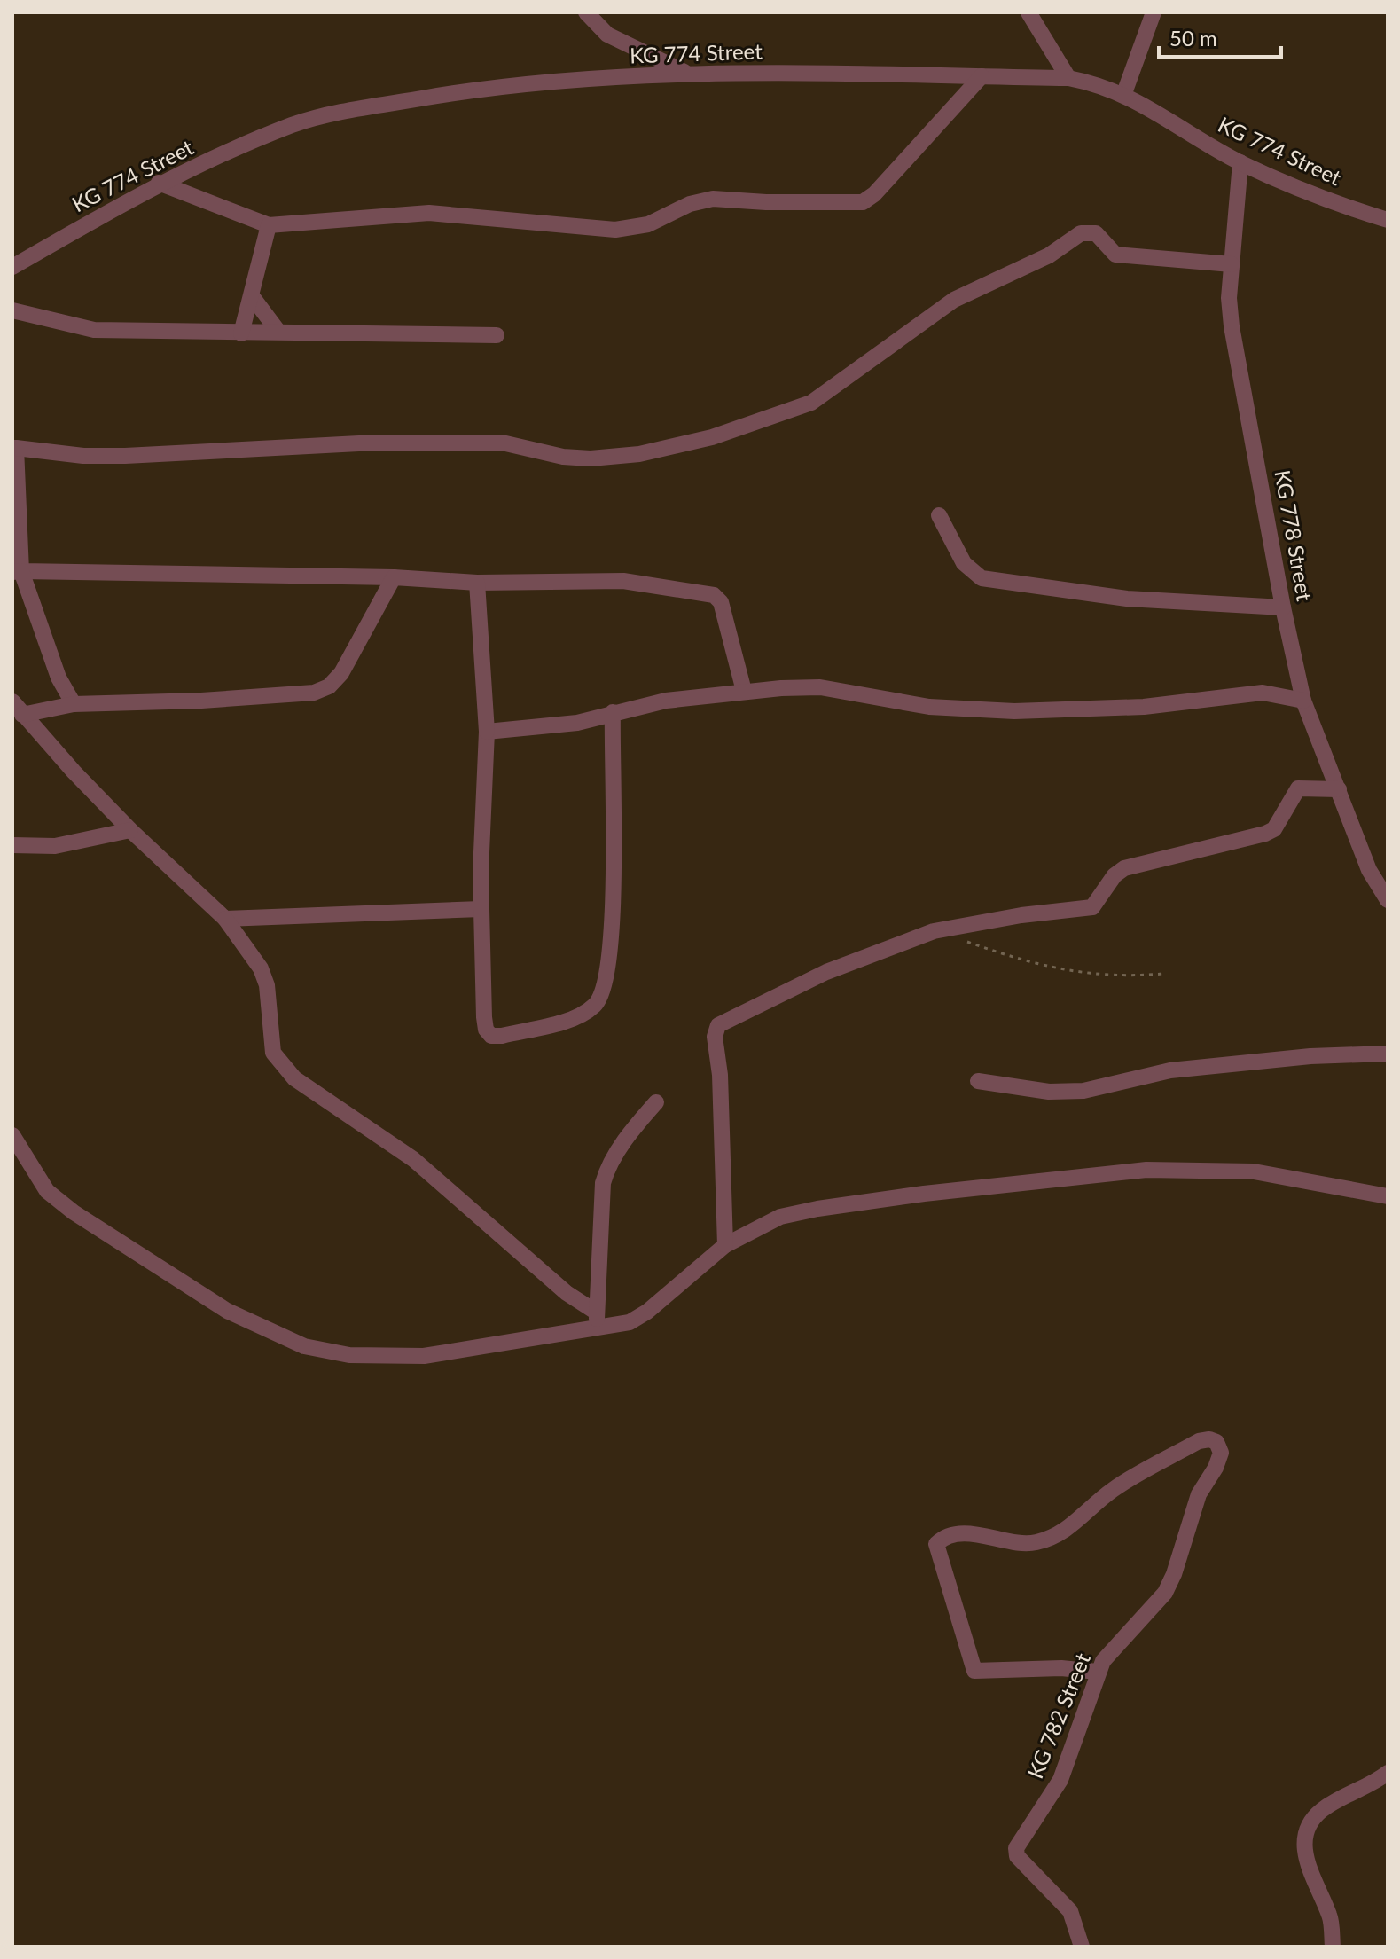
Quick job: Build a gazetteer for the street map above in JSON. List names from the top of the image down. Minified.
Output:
{"streets":{"street":["KG 774 Street","KG 778 Street","KG 782 Street"]},"crossings":[["KG 774 Street","KG 778 Street"]],"scale_bar":"50 m"}
